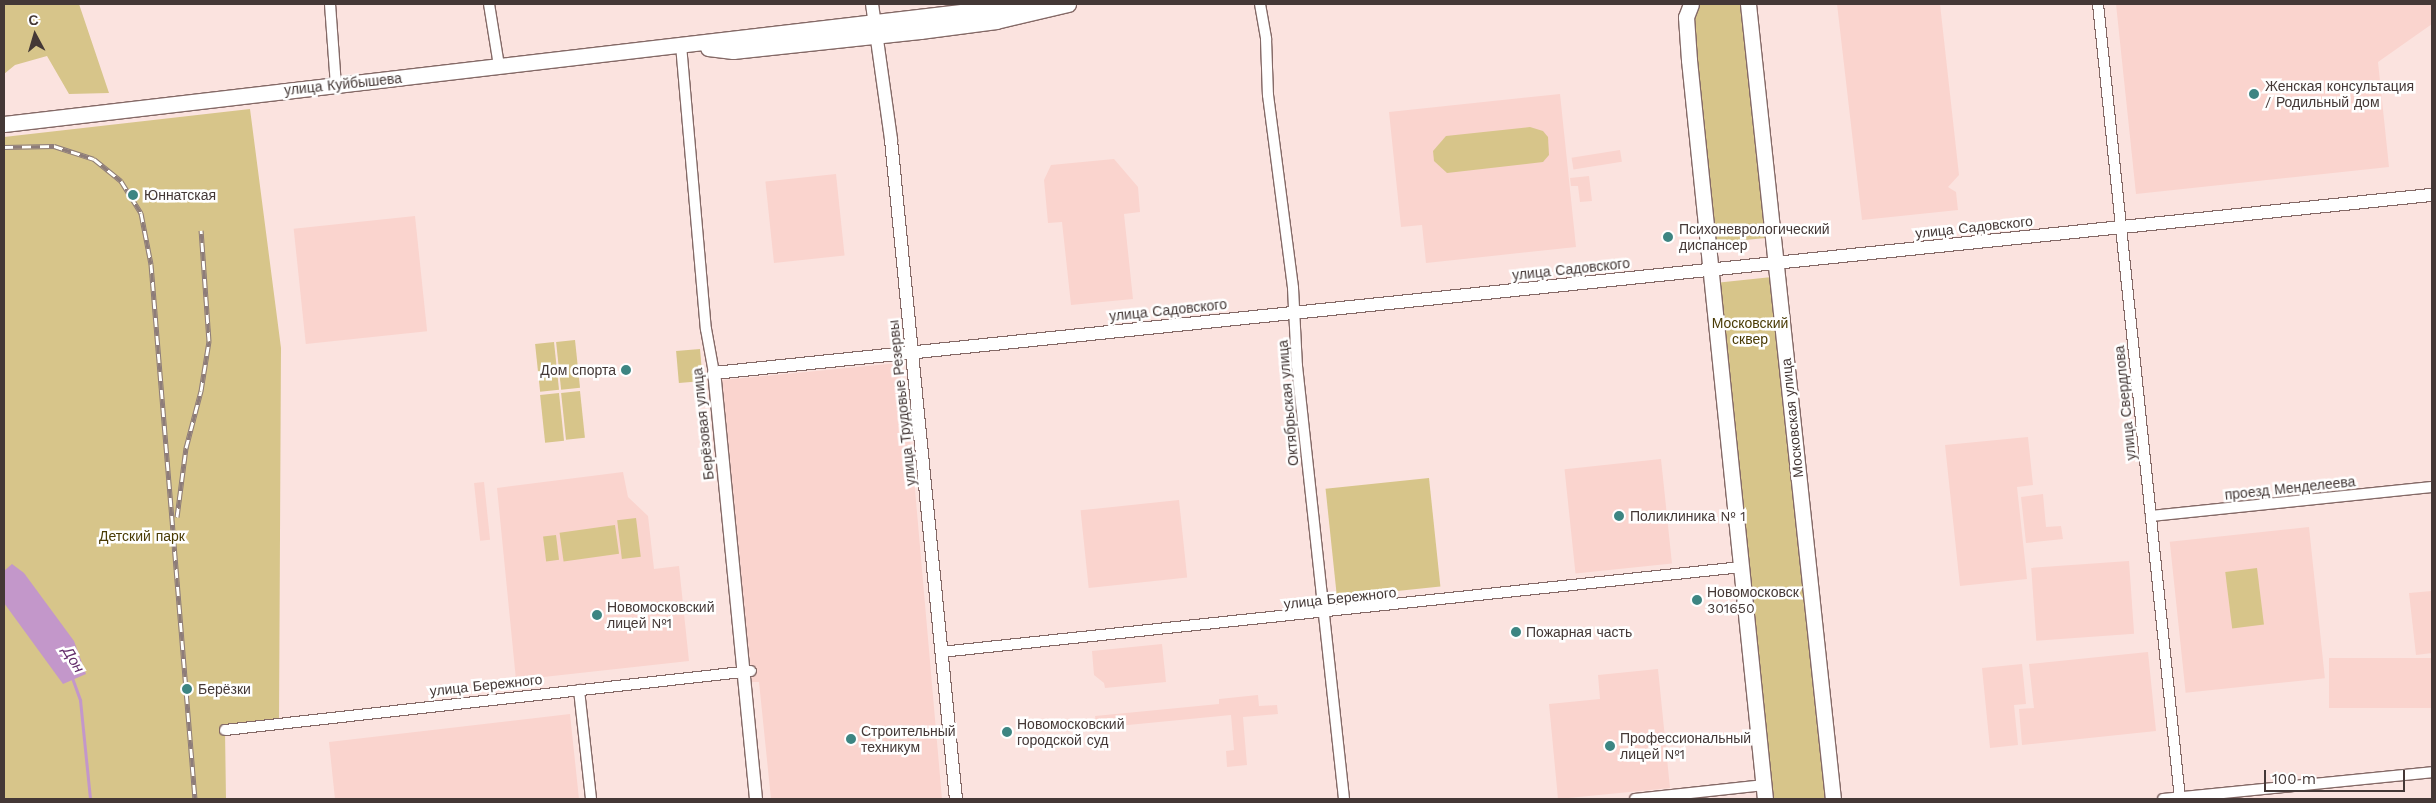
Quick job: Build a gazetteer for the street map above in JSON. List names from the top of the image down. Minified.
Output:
{"streets":{"main road":["улица Куйбышева","Московская улица"],"street":["улица Садовского","улица Трудовые Резервы","Октябрьская улица","улица Свердлова","Берёзовая улица","проезд Менделеева","улица Бережного"]},"crossings":[["улица Куйбышева","улица Трудовые Резервы"],["улица Куйбышева","Берёзовая улица"],["улица Садовского","улица Трудовые Резервы"],["улица Садовского","Октябрьская улица"],["улица Садовского","улица Свердлова"],["улица Садовского","Московская улица"],["улица Садовского","Берёзовая улица"],["улица Трудовые Резервы","улица Бережного"],["Октябрьская улица","улица Бережного"],["улица Свердлова","проезд Менделеева"],["Берёзовая улица","улица Бережного"]],"water":["Дон"],"parks":["Московский сквер","Детский парк"],"places":["Женская консультация / Родильный дом","Юннатская","Психоневрологический диспансер","Дом спорта","Поликлиника № 1","Новомосковск 301650","Новомосковский лицей №1","Пожарная часть","Берёзки","Новомосковский городской суд","Строительный техникум","Профессиональный лицей №1"],"scale_bar":"100 m","north":"top"}
